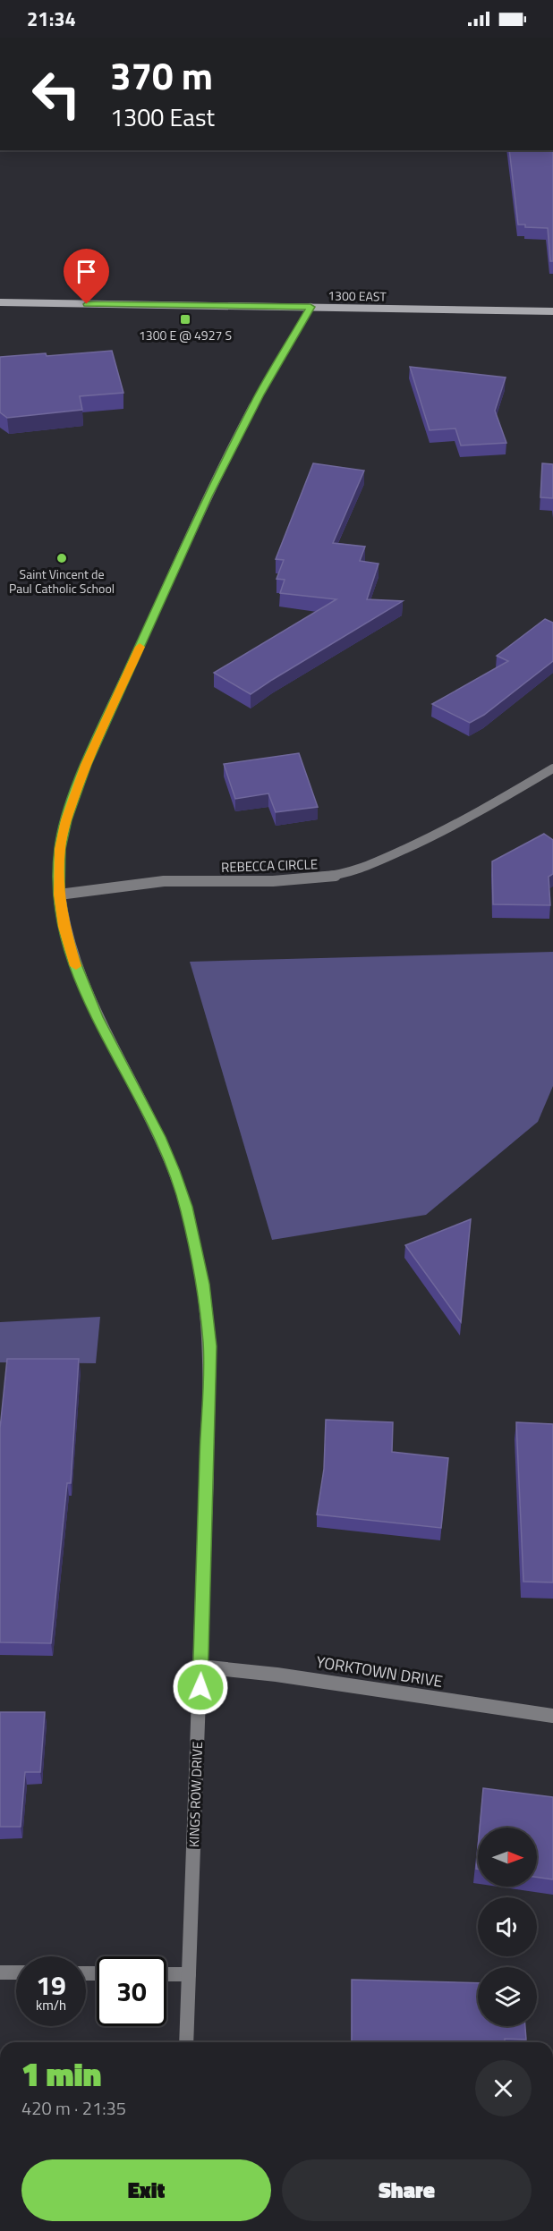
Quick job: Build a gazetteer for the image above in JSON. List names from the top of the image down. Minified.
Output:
{"streets":{"main road":["1300 EAST"],"street":["REBECCA CIRCLE","YORKTOWN DRIVE","KINGS ROW DRIVE"]},"crossings":[["1300 EAST","KINGS ROW DRIVE"],["REBECCA CIRCLE","KINGS ROW DRIVE"],["YORKTOWN DRIVE","KINGS ROW DRIVE"]],"places":{"transit":["1300 E @ 4927 S"],"other":["Saint Vincent de Paul Catholic School"]},"north":"right","page":{"status":"21:34","turn":["370 m","1300 East"],"speed":"19 km/h","limit":"30","heading":["1 min","420 m · 21:35"],"buttons":["Exit","Share"]}}
